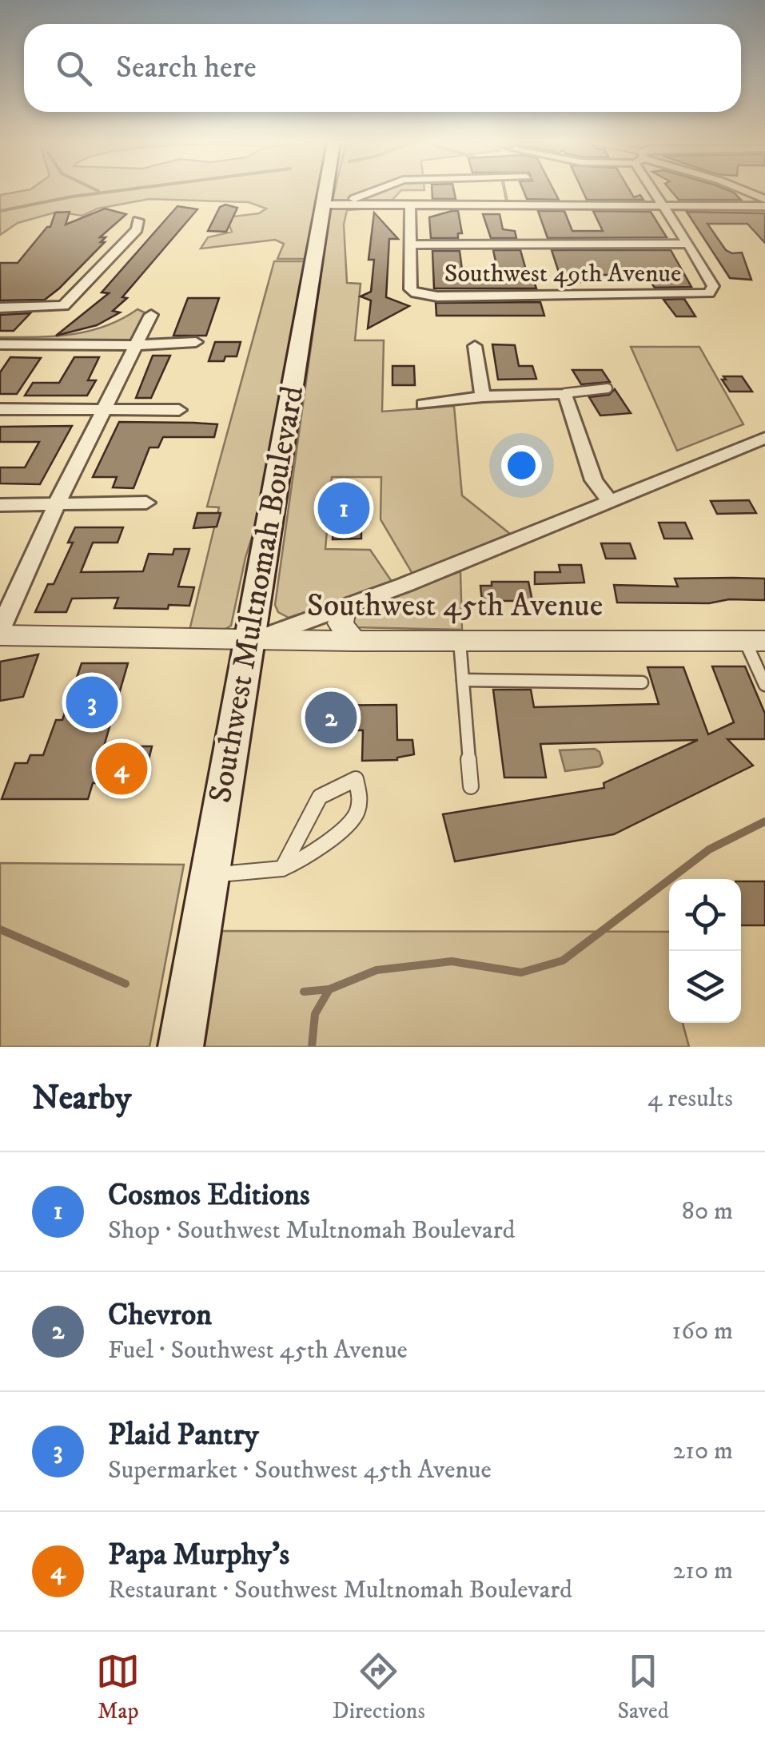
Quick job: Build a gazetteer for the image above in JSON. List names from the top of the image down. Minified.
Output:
{"streets":{"main road":["Southwest Multnomah Boulevard"],"street":["Southwest 49th Avenue","Southwest 45th Avenue"]},"crossings":[["Southwest Multnomah Boulevard","Southwest 45th Avenue"]],"page":{"search":"Search here","pins":["1","3","2","4"],"heading":["Nearby","4 results"],"list":[{"mark":"1","name":"Cosmos Editions","note":"Shop · Southwest Multnomah Boulevard","value":"80 m"},{"mark":"2","name":"Chevron","note":"Fuel · Southwest 45th Avenue","value":"160 m"},{"mark":"3","name":"Plaid Pantry","note":"Supermarket · Southwest 45th Avenue","value":"210 m"},{"mark":"4","name":"Papa Murphy's","note":"Restaurant · Southwest Multnomah Boulevard","value":"210 m"}],"nav":["Map","Directions","Saved"]}}
